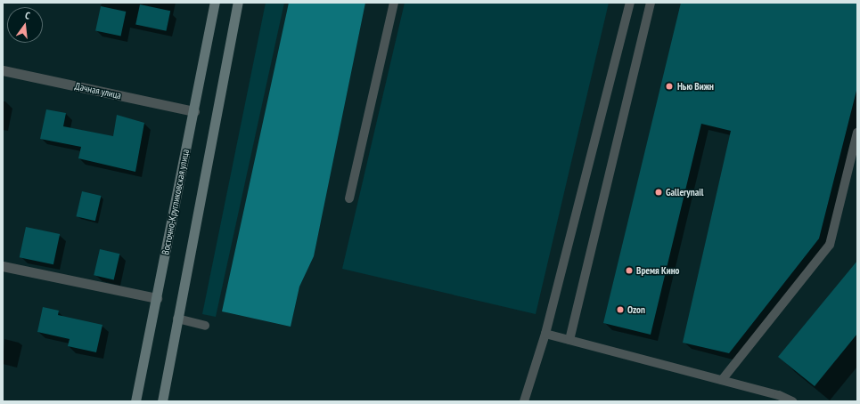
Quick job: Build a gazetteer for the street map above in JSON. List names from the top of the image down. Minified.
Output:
{"streets":{"main road":["Восточно-Кругликовская улица"],"street":["Дачная улица"]},"crossings":[["Дачная улица","Восточно-Кругликовская улица"]],"places":["Нью Вижн","Gallerynail","Время Кино","Ozon"],"north":"top"}
